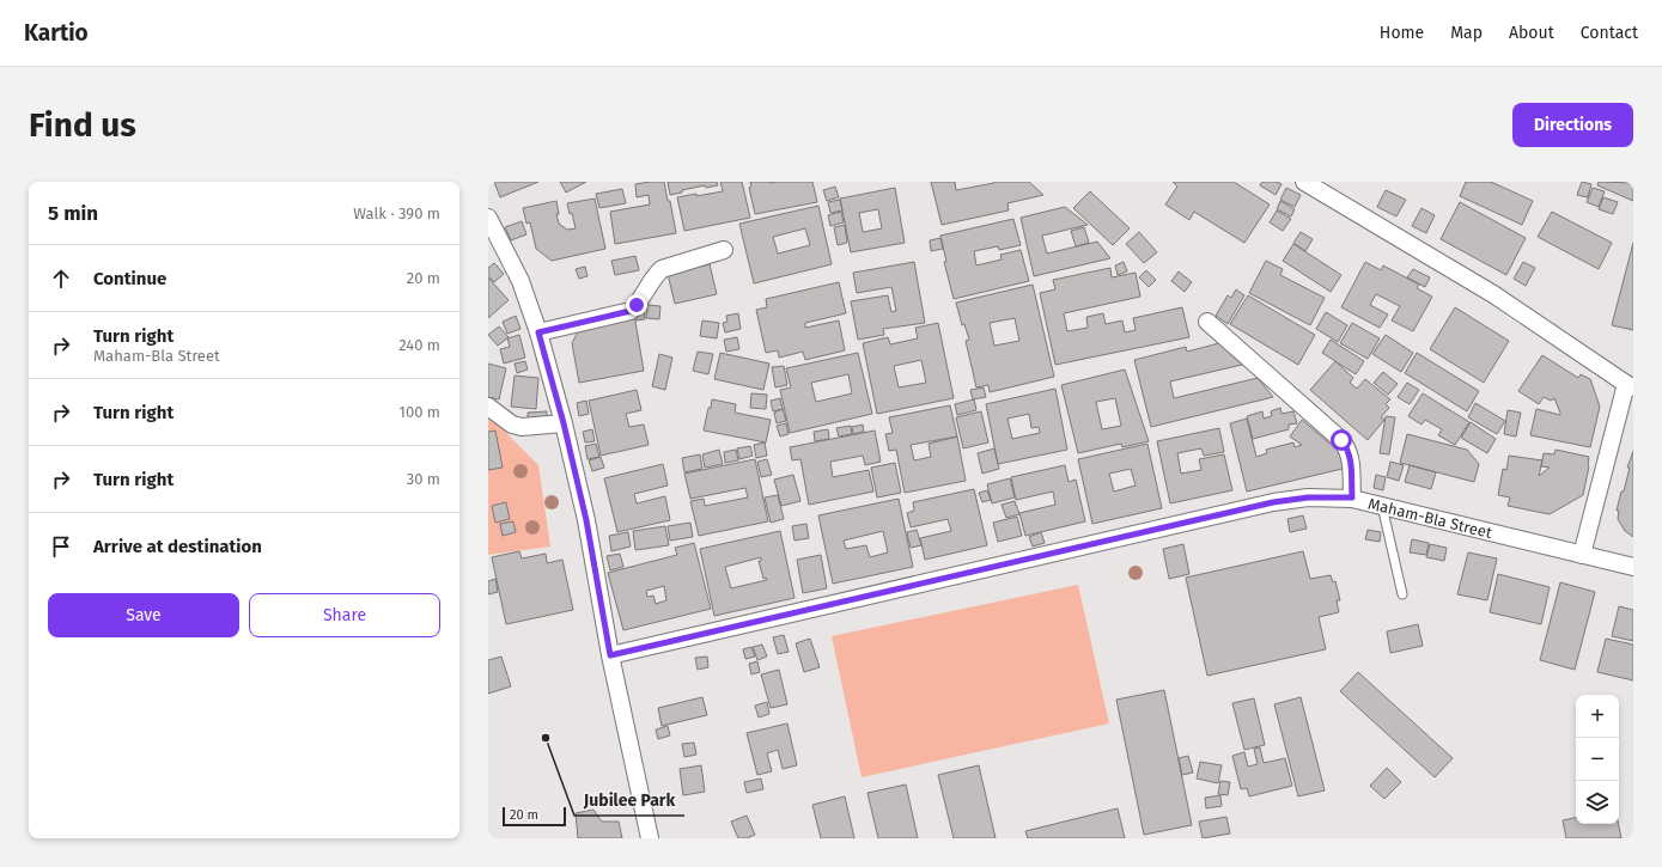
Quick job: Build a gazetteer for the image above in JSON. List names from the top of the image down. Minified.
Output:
{"streets":{"street":["Maham-Bla Street"]},"places":["Jubilee Park"],"scale_bar":"20 m","page":{"header":"Kartio","nav":["Home","Map","About","Contact"],"buttons":["Directions",["Save","Share"]],"title":"Find us","heading":["5 min","Walk · 390 m"],"list":[["Continue","20 m"],["Turn right","Maham-Bla Street","240 m"],["Turn right","100 m"],["Turn right","30 m"],"Arrive at destination"],"map_buttons":["+","−"],"scale":"20 m"}}
